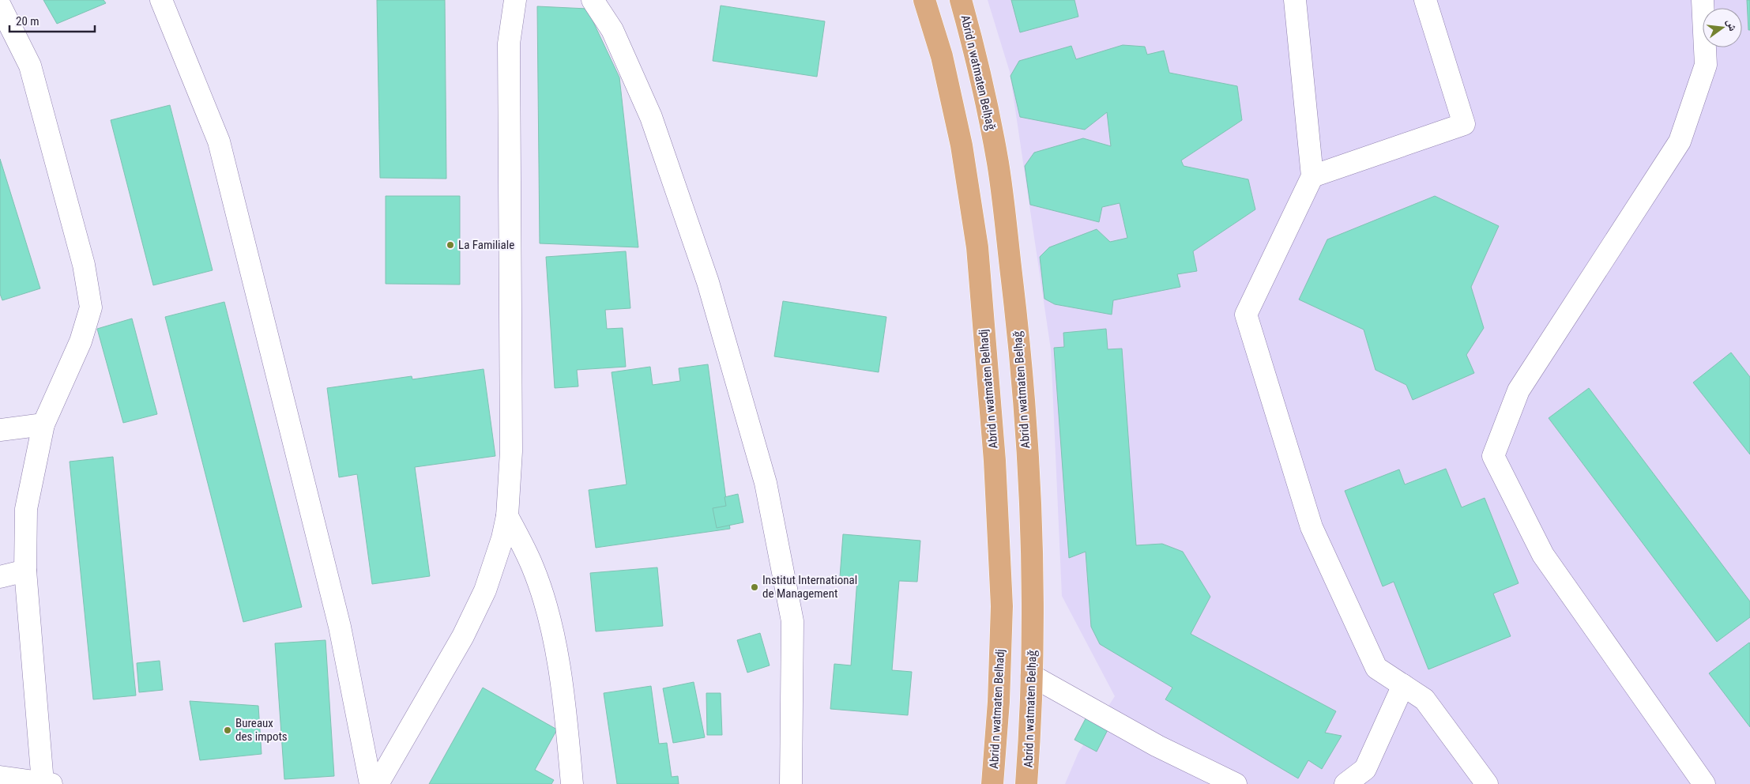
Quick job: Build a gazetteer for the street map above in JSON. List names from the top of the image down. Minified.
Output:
{"streets":{"main road":["Abrid n watmaten Belḥaǧ","Abrid n watmaten Belhadj"]},"places":["La Familiale","Institut International de Management","Bureaux des impots"],"scale_bar":"20 m","north":"right"}
